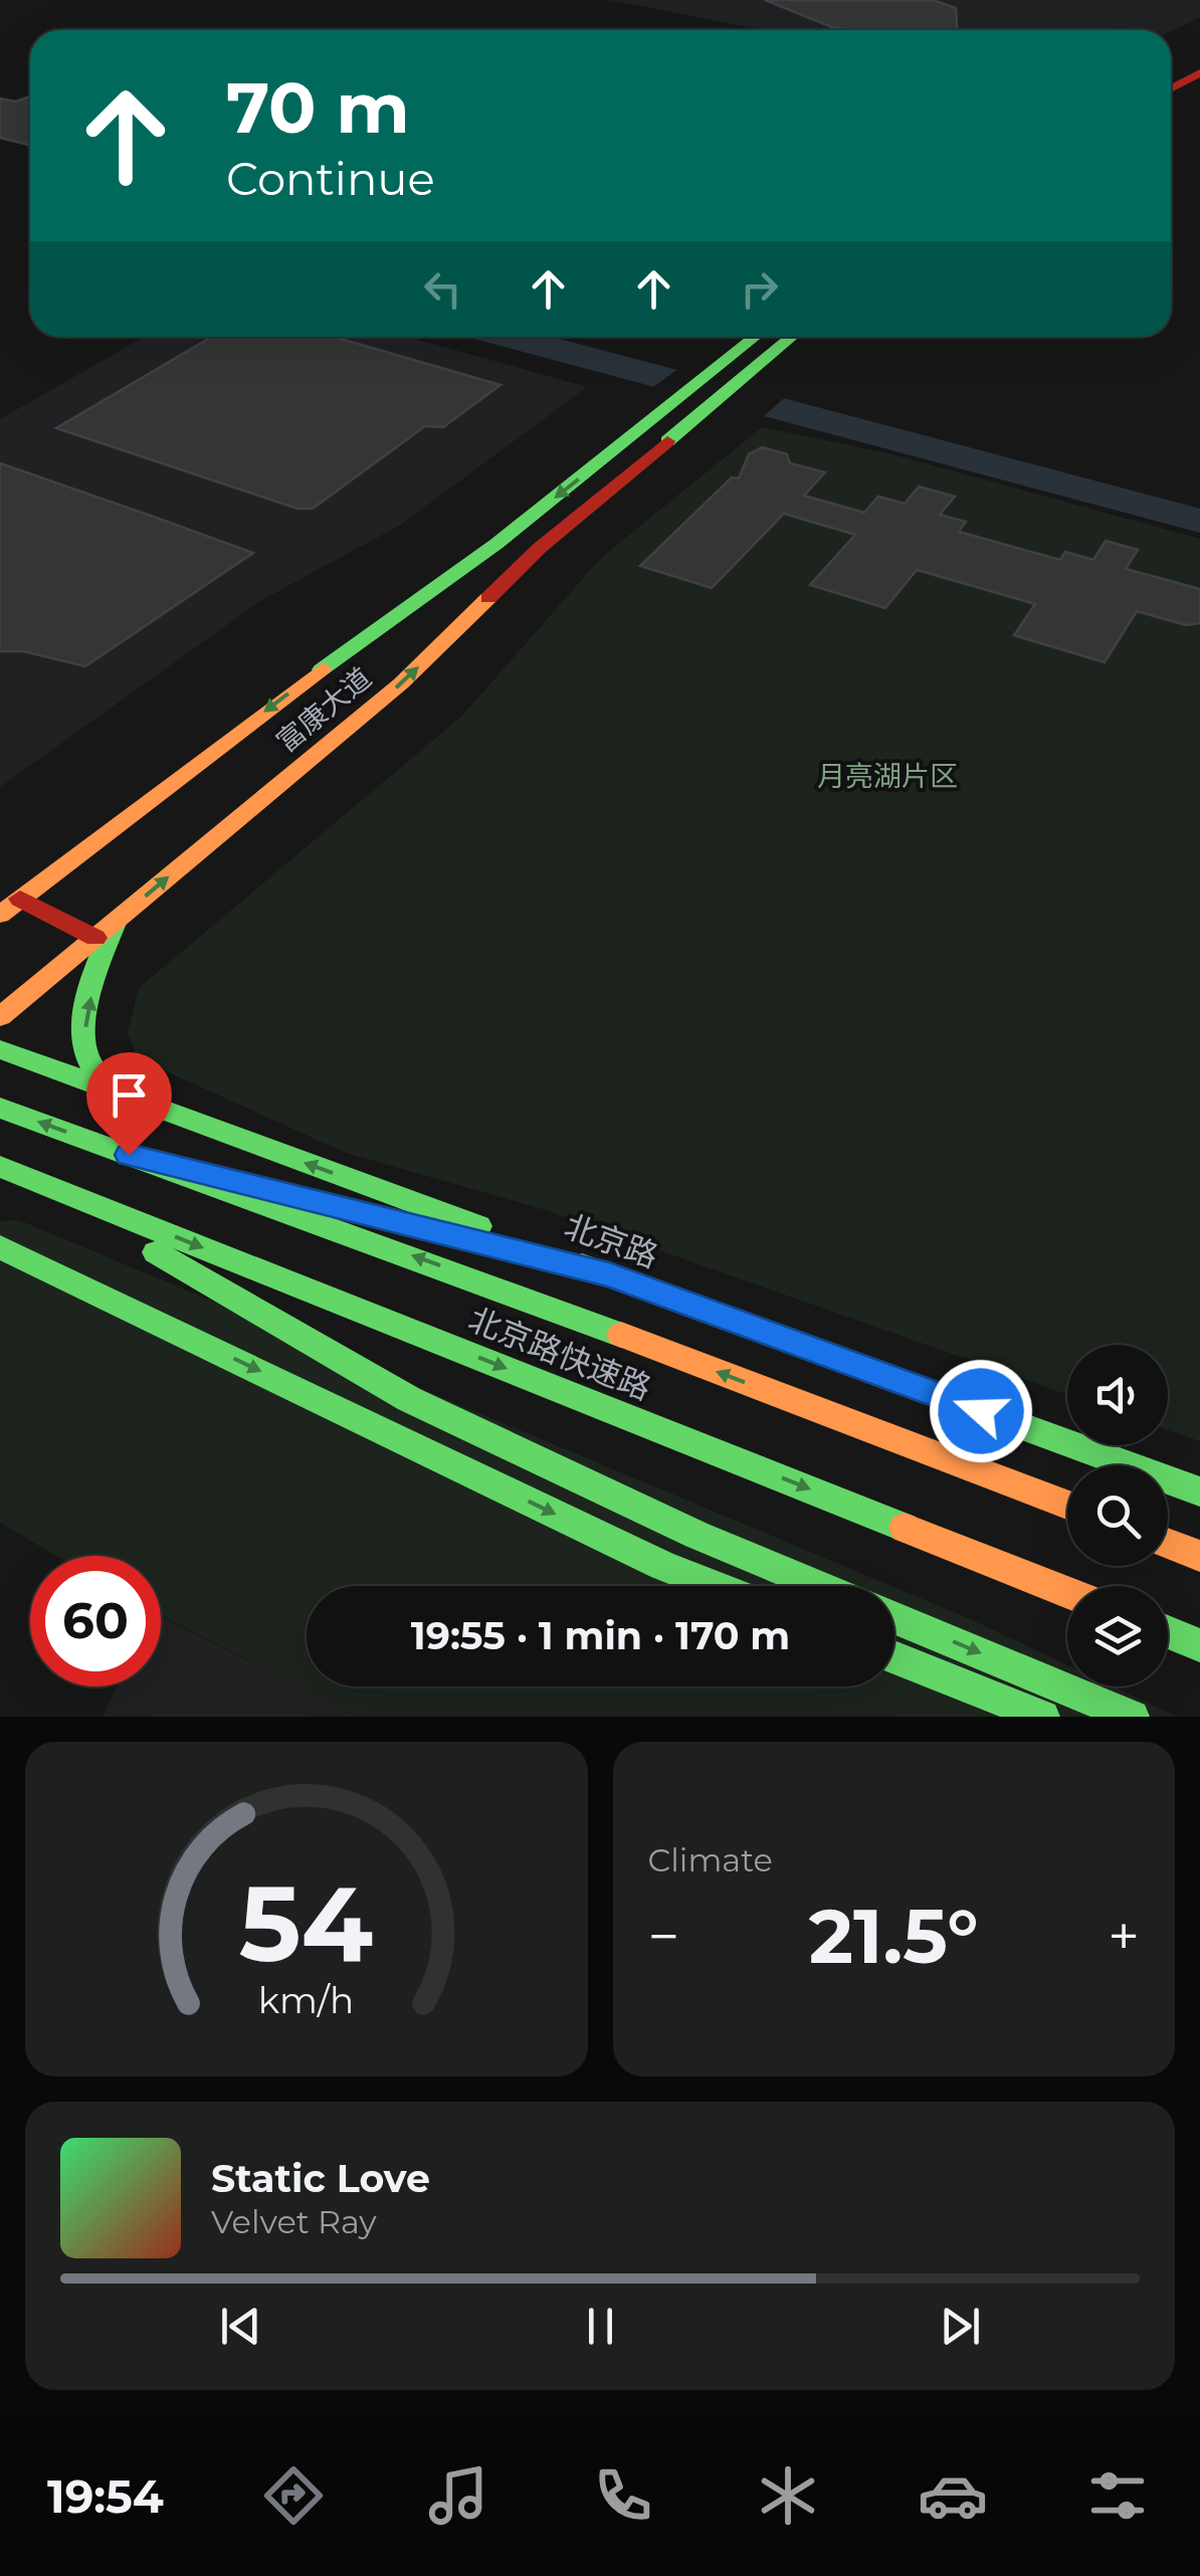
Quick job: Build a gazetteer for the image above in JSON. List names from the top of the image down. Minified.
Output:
{"streets":{"main road":["富康大道","北京路","北京路快速路"]},"parks":["月亮湖片区"],"page":{"turn":["70 m","Continue"],"limit":"60","trip":"19:55 · 1 min · 170 m","tile":"Climate","heat":["−","21.5°","+"],"song":["Static Love","Velvet Ray"],"tabs":"19:54","gauge":["54","km/h"]}}
